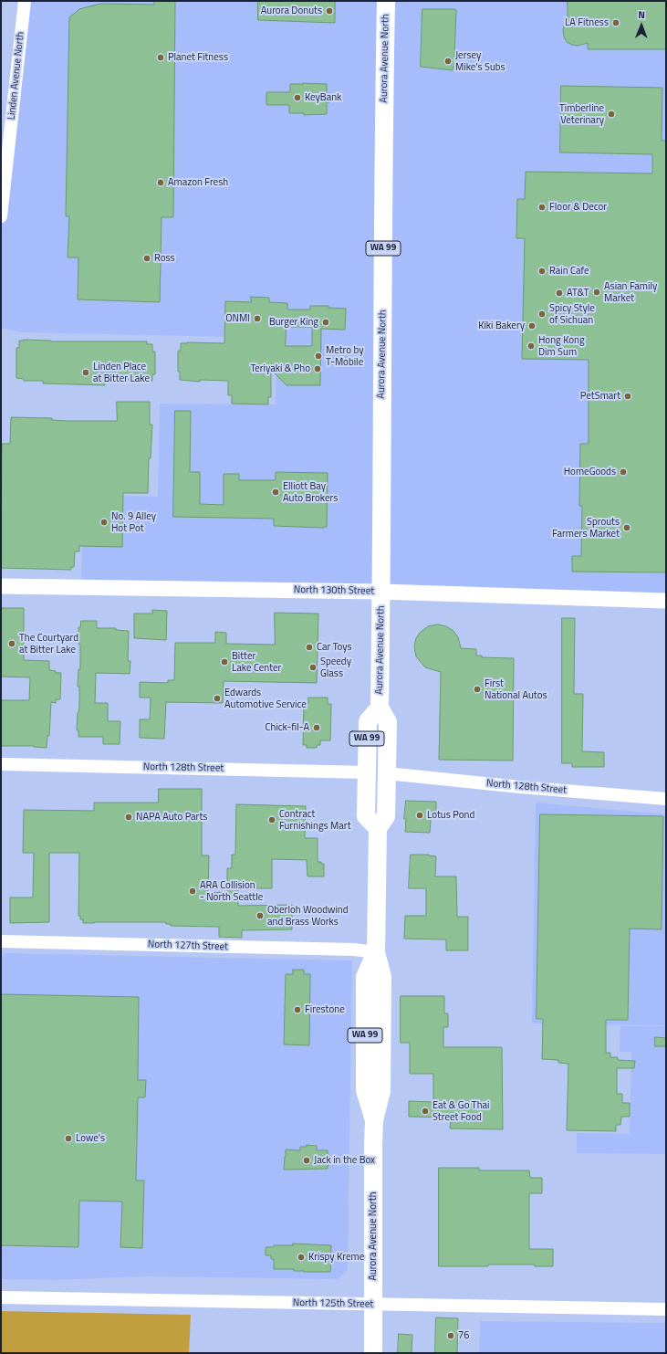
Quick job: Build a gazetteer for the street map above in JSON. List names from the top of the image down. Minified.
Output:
{"streets":{"highway":["Aurora Avenue North","WA 99"],"main road":["North 130th Street"],"street":["Linden Avenue North","North 128th Street","North 127th Street","North 125th Street"]},"crossings":[["Aurora Avenue North","North 130th Street"],["Aurora Avenue North","North 128th Street"],["Aurora Avenue North","North 127th Street"],["Aurora Avenue North","North 125th Street"]],"places":["Aurora Donuts","LA Fitness","Planet Fitness","Jersey Mike's Subs","KeyBank","Timberline Veterinary","Amazon Fresh","Floor & Decor","Ross","Rain Cafe","Asian Family Market","AT&T","Spicy Style of Sichuan","ONMI","Burger King","Kiki Bakery","Hong Kong Dim Sum","Metro by T-Mobile","Teriyaki & Pho","Linden Place at Bitter Lake","PetSmart","HomeGoods","Elliott Bay Auto Brokers","No. 9 Alley Hot Pot","Sprouts Farmers Market","The Courtyard at Bitter Lake","Car Toys","Bitter Lake Center","Speedy Glass","First National Autos","Edwards Automotive Service","Chick-fil-A","Lotus Pond","NAPA Auto Parts","Contract Furnishings Mart","ARA Collision - North Seattle","Oberloh Woodwind and Brass Works","Firestone","Eat & Go Thai Street Food","Lowe's","Jack in the Box","Krispy Kreme","76"],"north":"top"}
